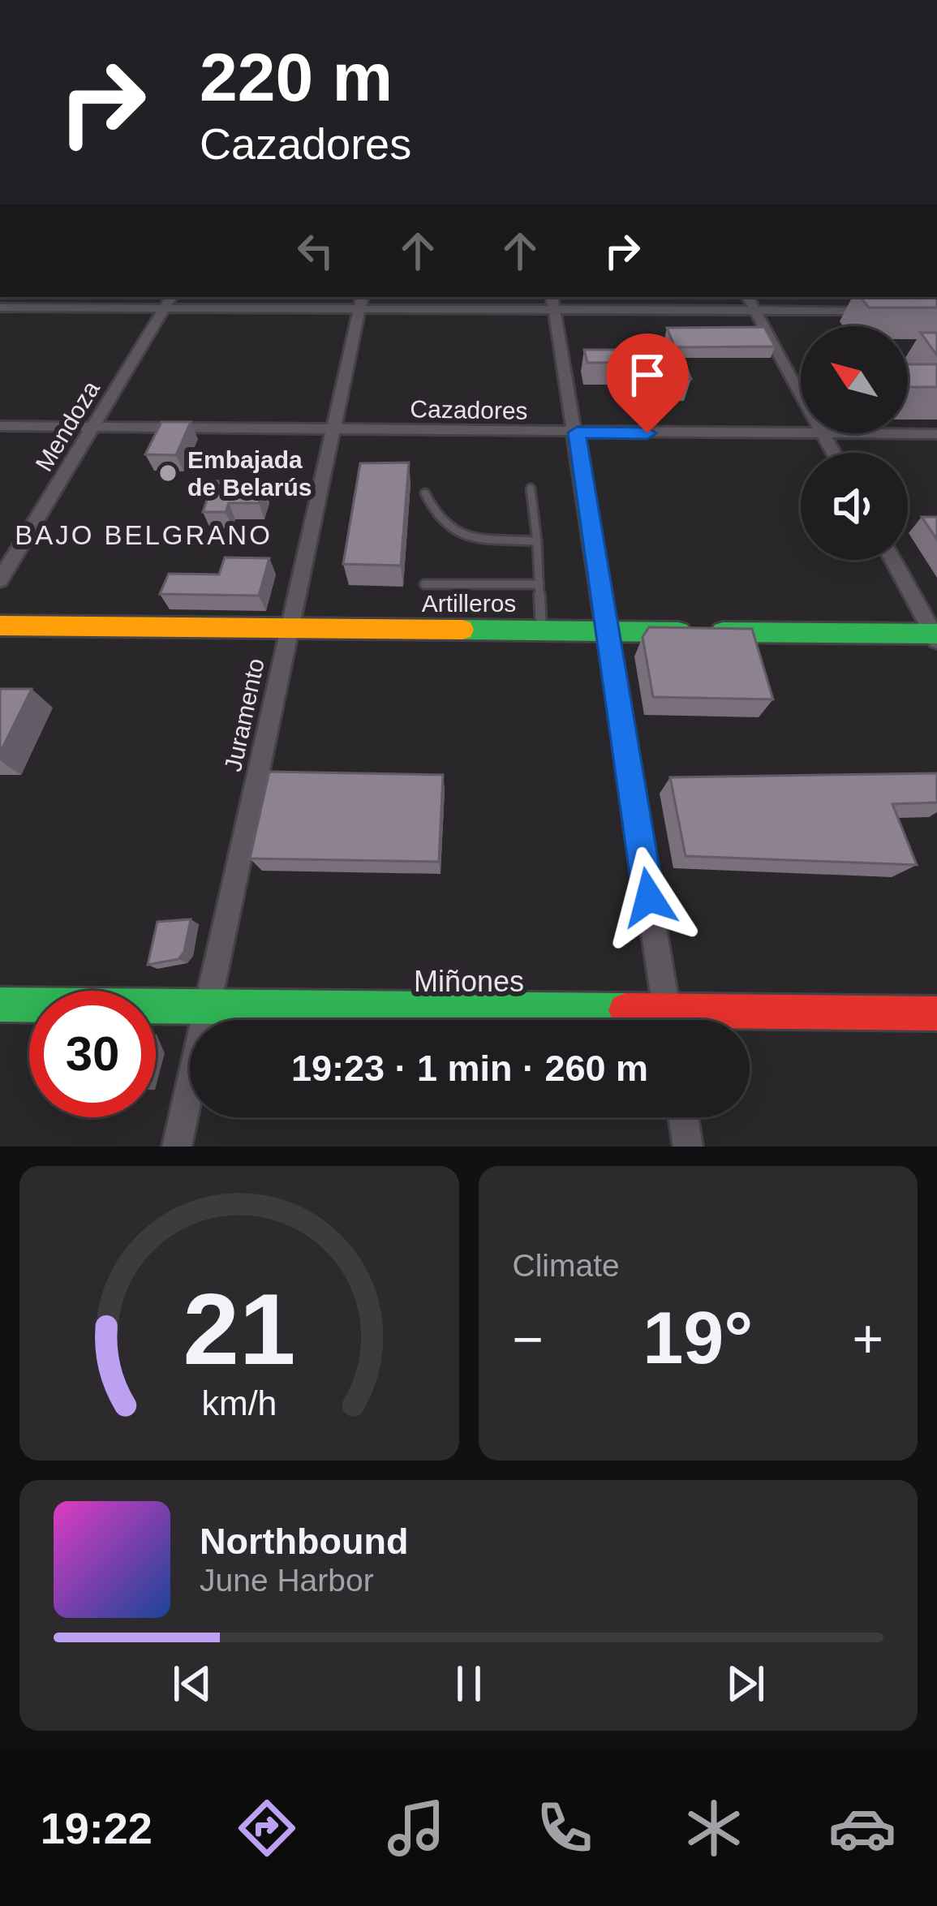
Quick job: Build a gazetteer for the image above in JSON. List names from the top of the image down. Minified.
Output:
{"streets":{"street":["Cazadores","Mendoza","Artilleros","Juramento","Miñones"]},"crossings":[["Cazadores","Mendoza"],["Cazadores","Juramento"],["Artilleros","Juramento"],["Juramento","Miñones"]],"districts":["BAJO BELGRANO"],"places":["Embajada de Belarús"],"north":"top left","page":{"turn":["220 m","Cazadores"],"limit":"30","trip":"19:23 · 1 min · 260 m","tile":"Climate","heat":["−","19°","+"],"song":["Northbound","June Harbor"],"tabs":"19:22","gauge":["21","km/h"]}}
